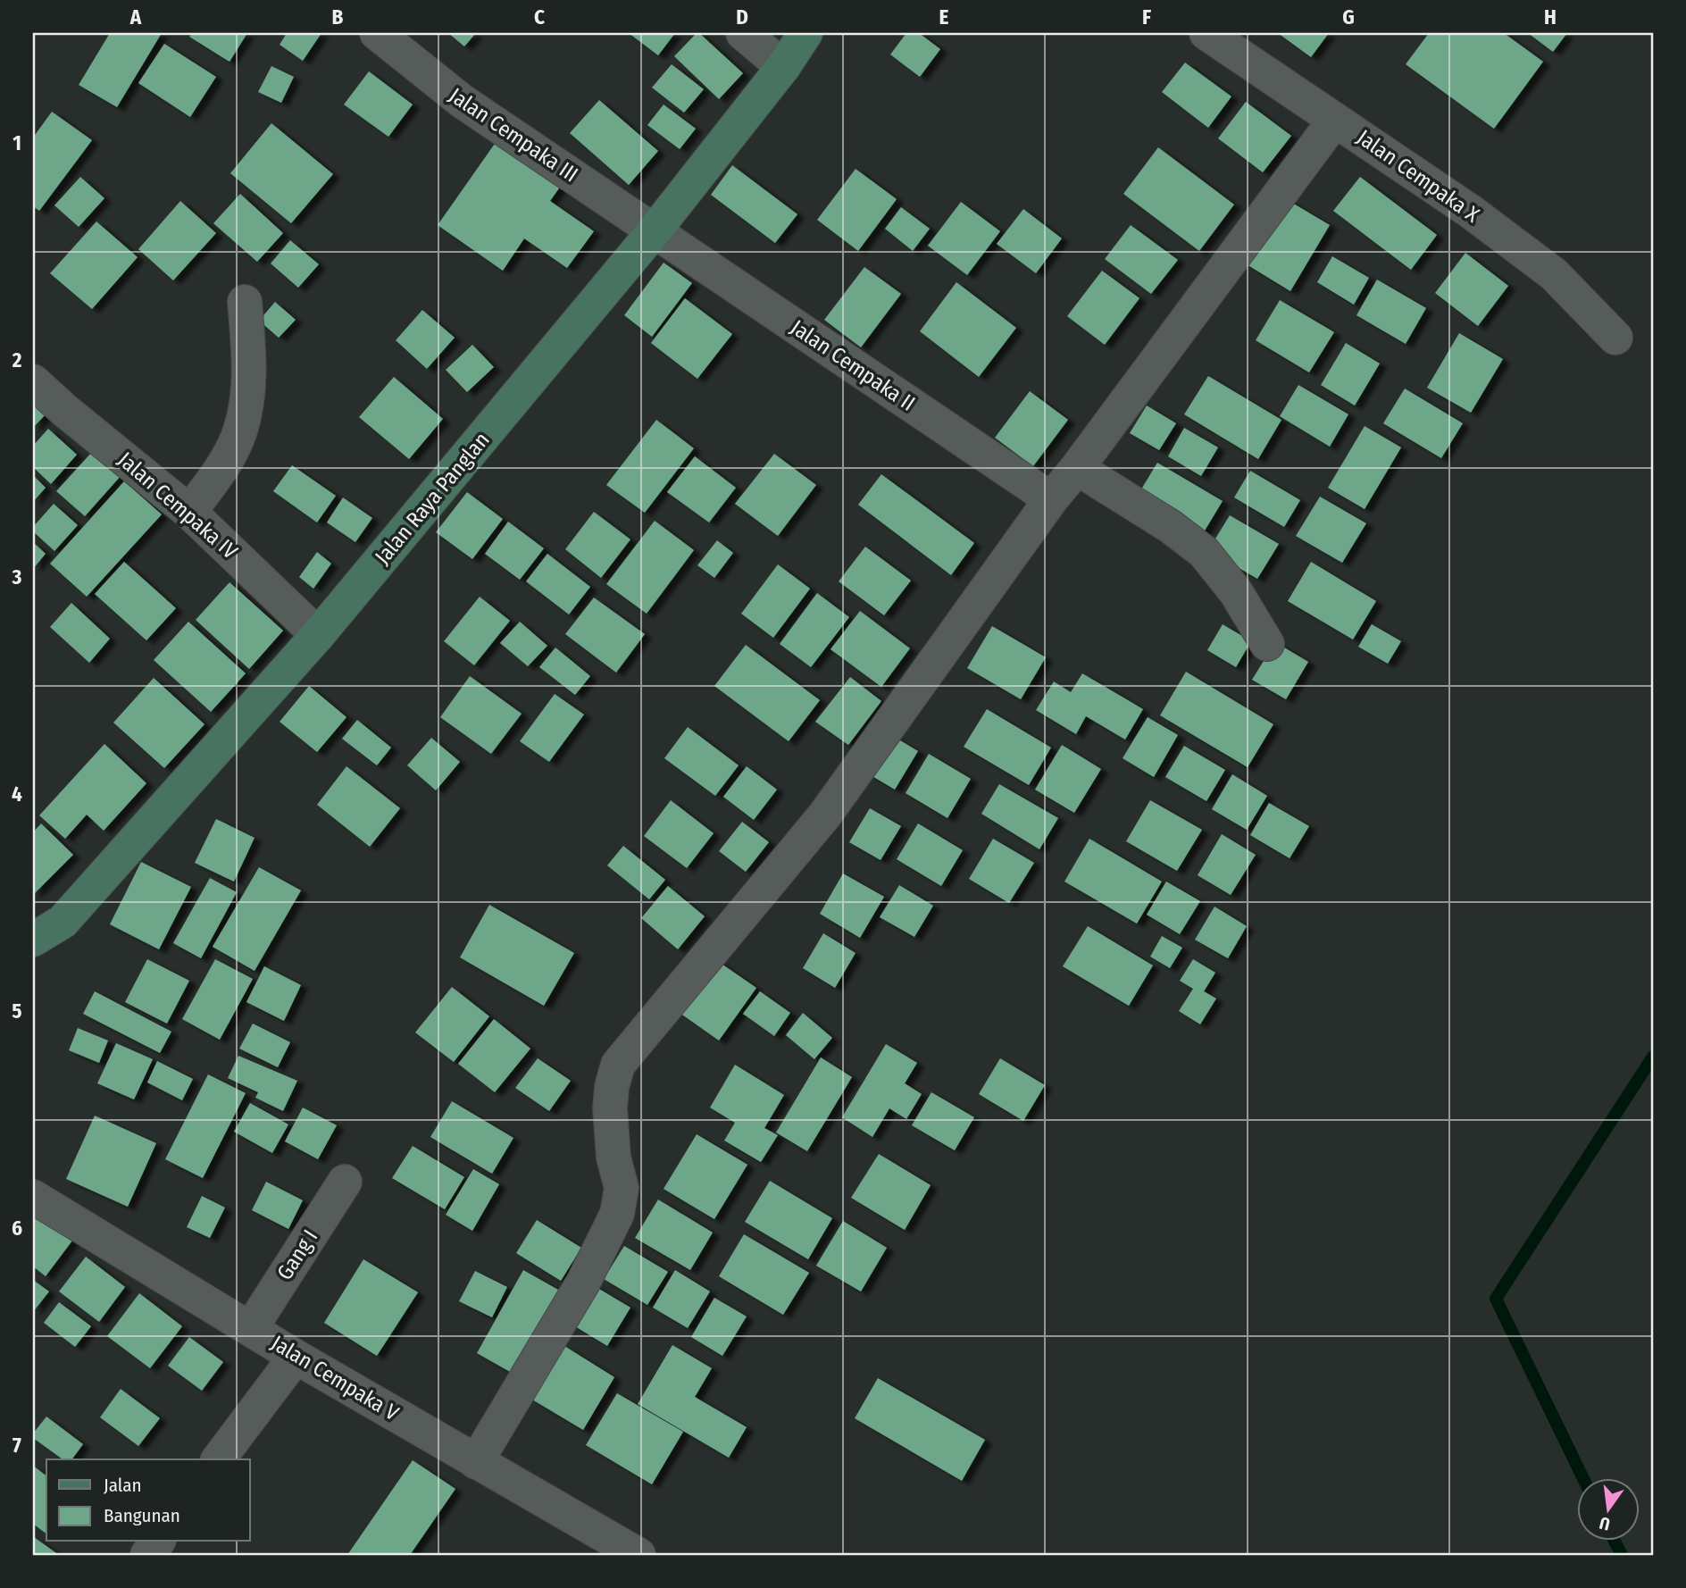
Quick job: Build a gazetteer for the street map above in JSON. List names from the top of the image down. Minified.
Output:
{"streets":{"street":["Jalan Cempaka III","Jalan Cempaka X","Jalan Cempaka II","Jalan Raya Panglan","Jalan Cempaka IV","Gang I","Jalan Cempaka V"]},"crossings":[["Jalan Cempaka III","Jalan Cempaka II"],["Jalan Cempaka III","Jalan Raya Panglan"],["Jalan Cempaka II","Jalan Raya Panglan"],["Jalan Raya Panglan","Jalan Cempaka IV"],["Gang I","Jalan Cempaka V"]],"legend":["Jalan","Bangunan"],"north":"bottom","grid":{"columns":["A","B","C","D","E","F","G","H"],"rows":["1","2","3","4","5","6","7"]}}
